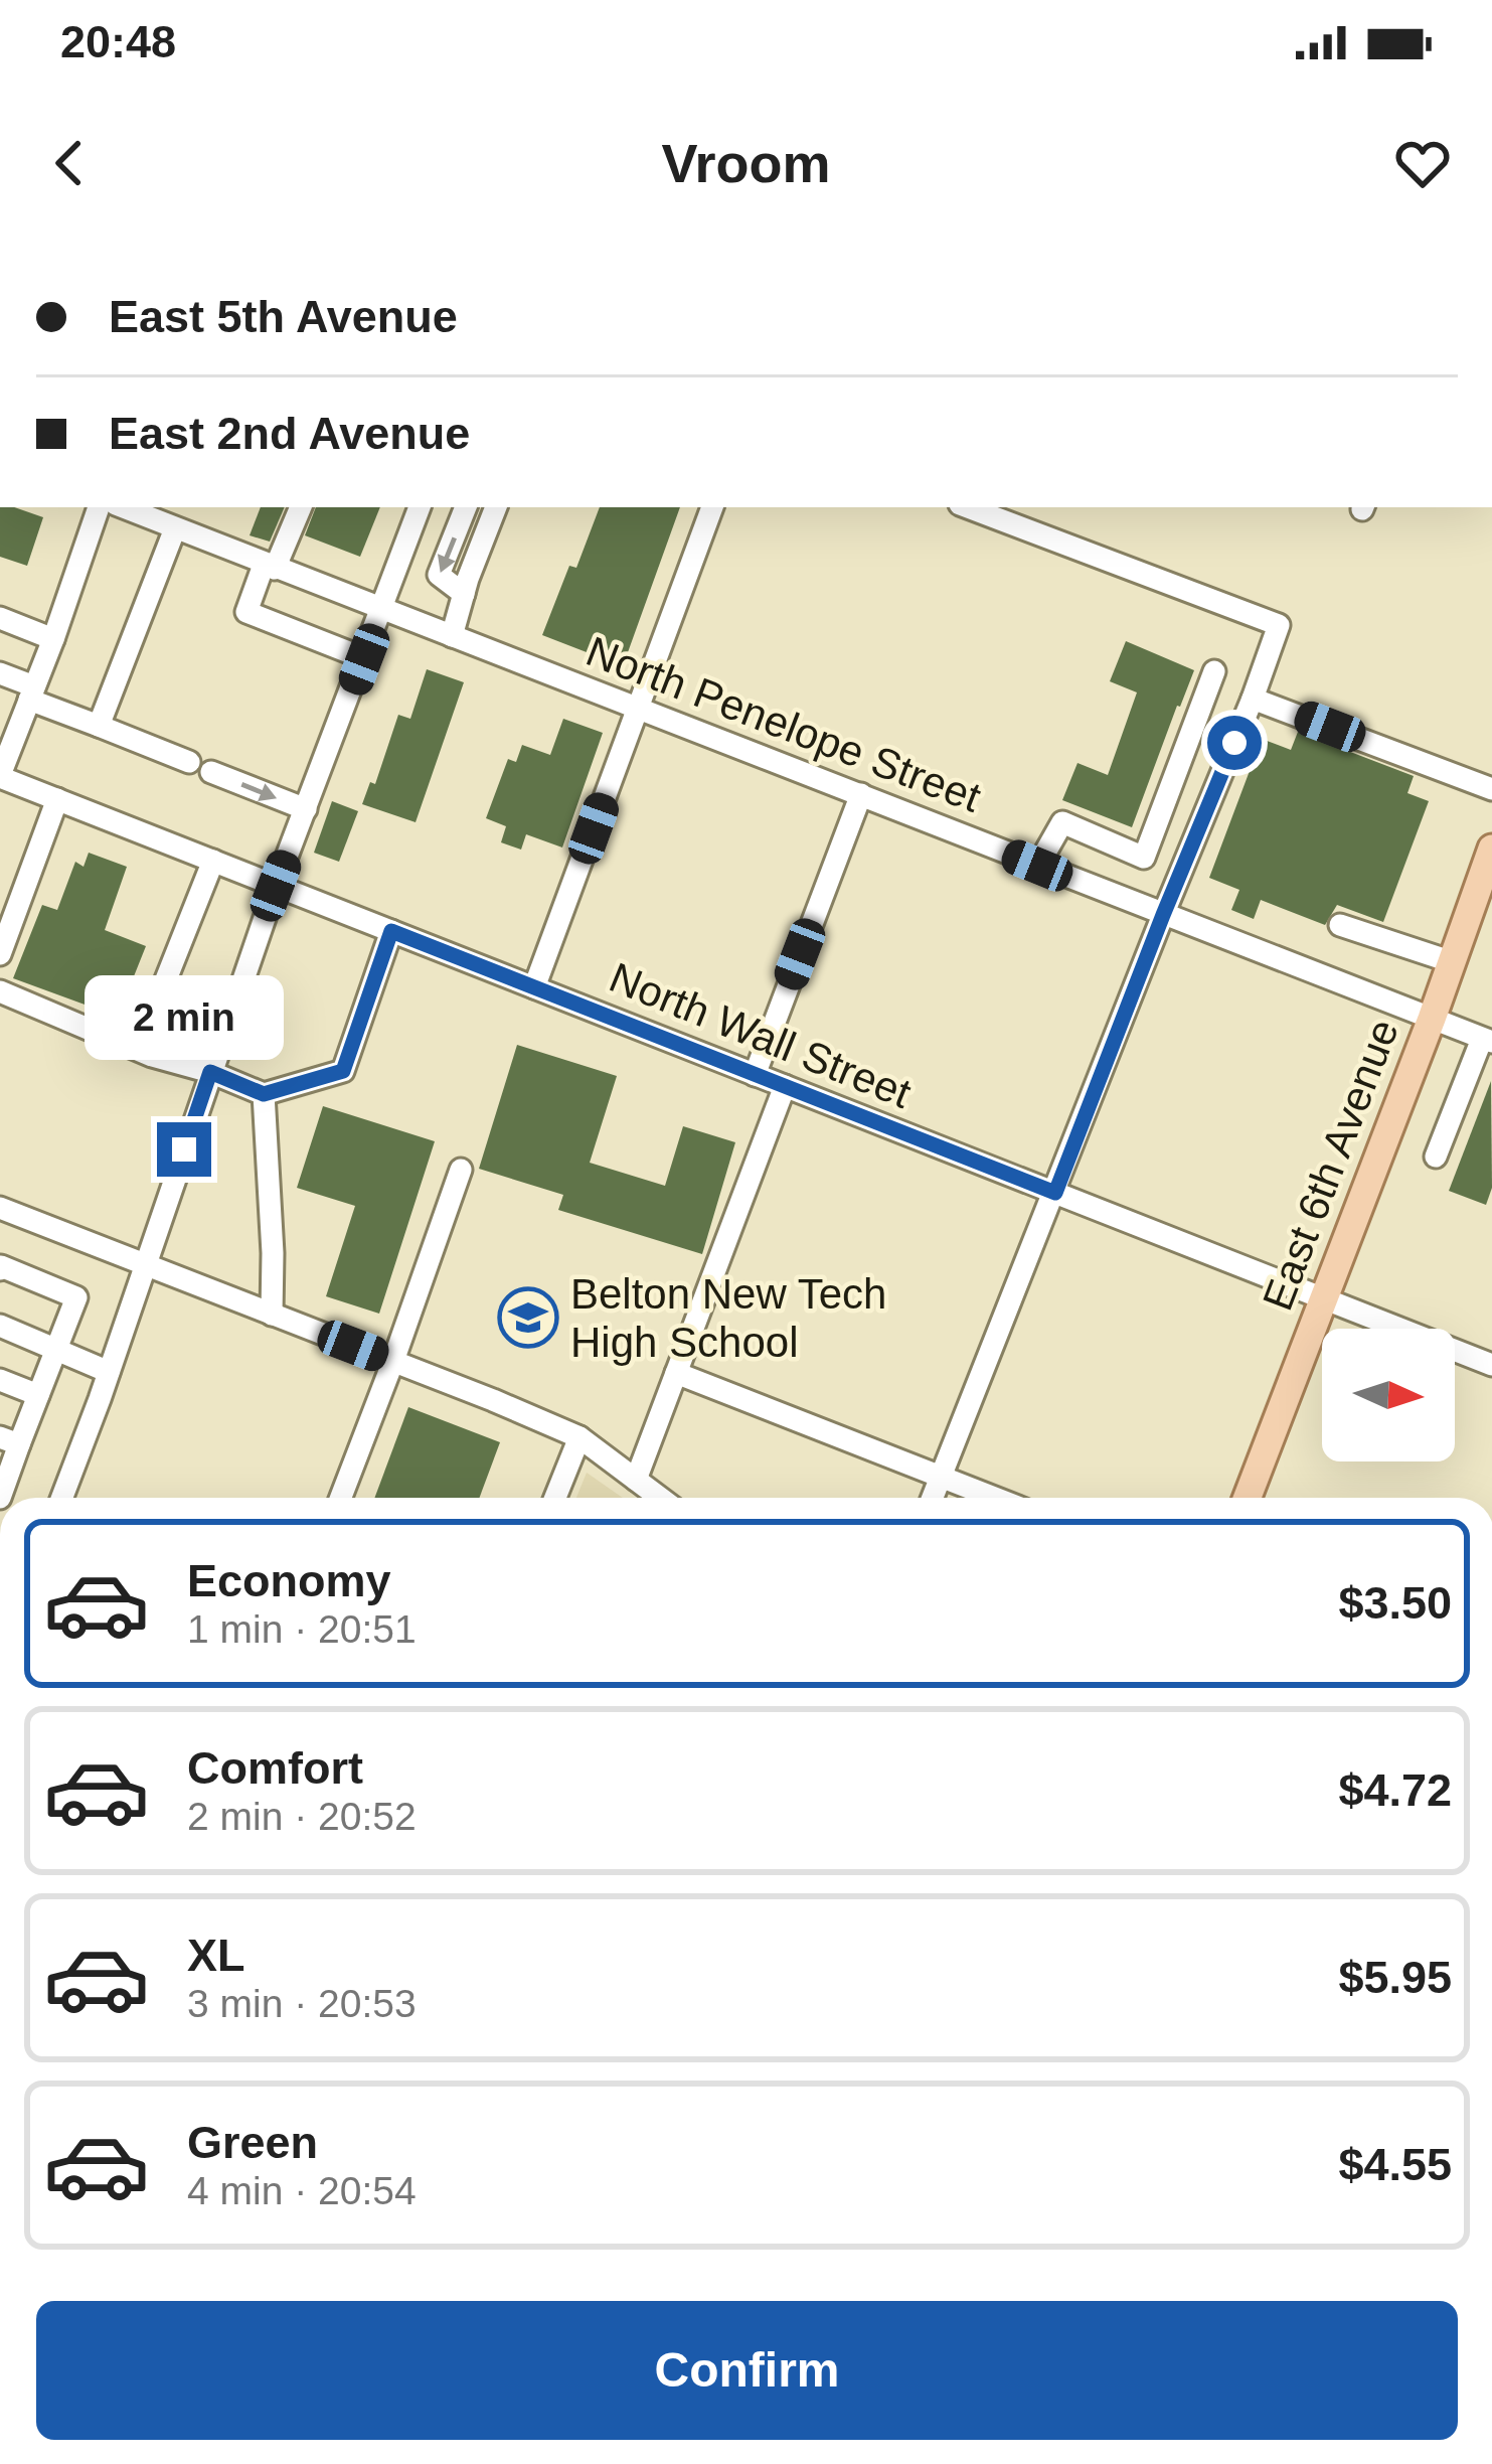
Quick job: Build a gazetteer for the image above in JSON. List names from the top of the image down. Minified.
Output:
{"streets":{"main road":["East 6th Avenue"],"street":["North Penelope Street","North Wall Street"]},"crossings":[["North Penelope Street","East 6th Avenue"],["North Wall Street","East 6th Avenue"]],"places":{"school or university":["Belton New Tech High School"]},"north":"right","page":{"status":"20:48","header":"Vroom","banner":["East 5th Avenue","East 2nd Avenue"],"bubble":"2 min","list":[{"name":"Economy","note":"1 min · 20:51","value":"$3.50"},{"name":"Comfort","note":"2 min · 20:52","value":"$4.72"},{"name":"XL","note":"3 min · 20:53","value":"$5.95"},{"name":"Green","note":"4 min · 20:54","value":"$4.55"}],"buttons":"Confirm"}}
